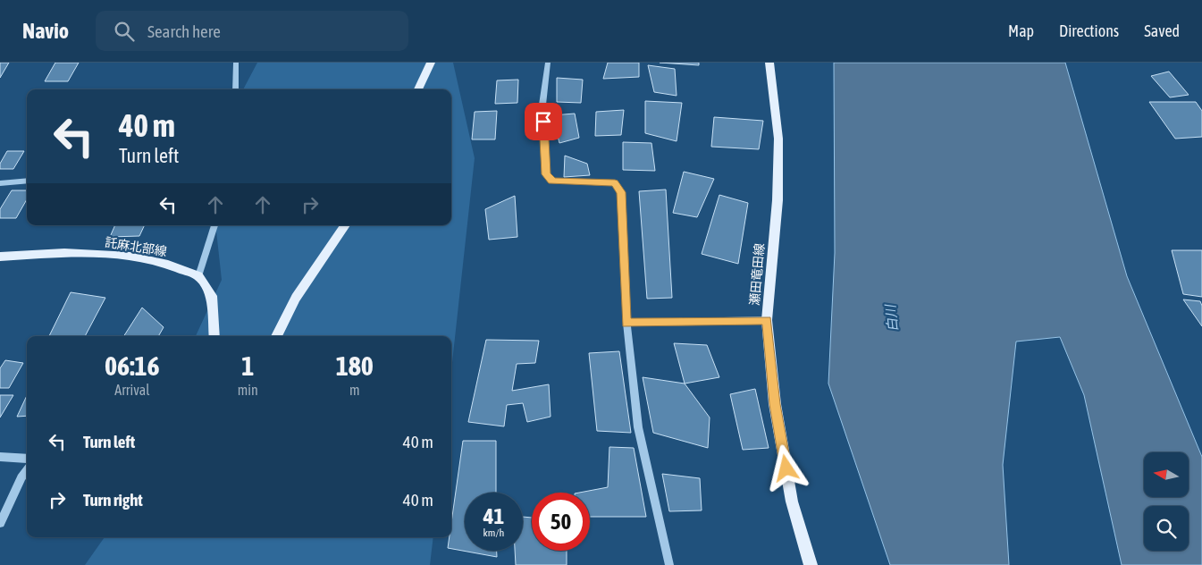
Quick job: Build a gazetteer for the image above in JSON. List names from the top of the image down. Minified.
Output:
{"streets":{"main road":["託麻北部線","瀬田竜田線"]},"water":["白川"],"north":"left","page":{"header":"Navio","search":"Search here","nav":["Map","Directions","Saved"],"turn":["40 m","Turn left"],"eta":["06:16","Arrival","1","min","180","m"],"list":[{"name":"Turn left","value":"40 m"},{"name":"Turn right","value":"40 m"}],"speed":"41 km/h","limit":"50"}}
